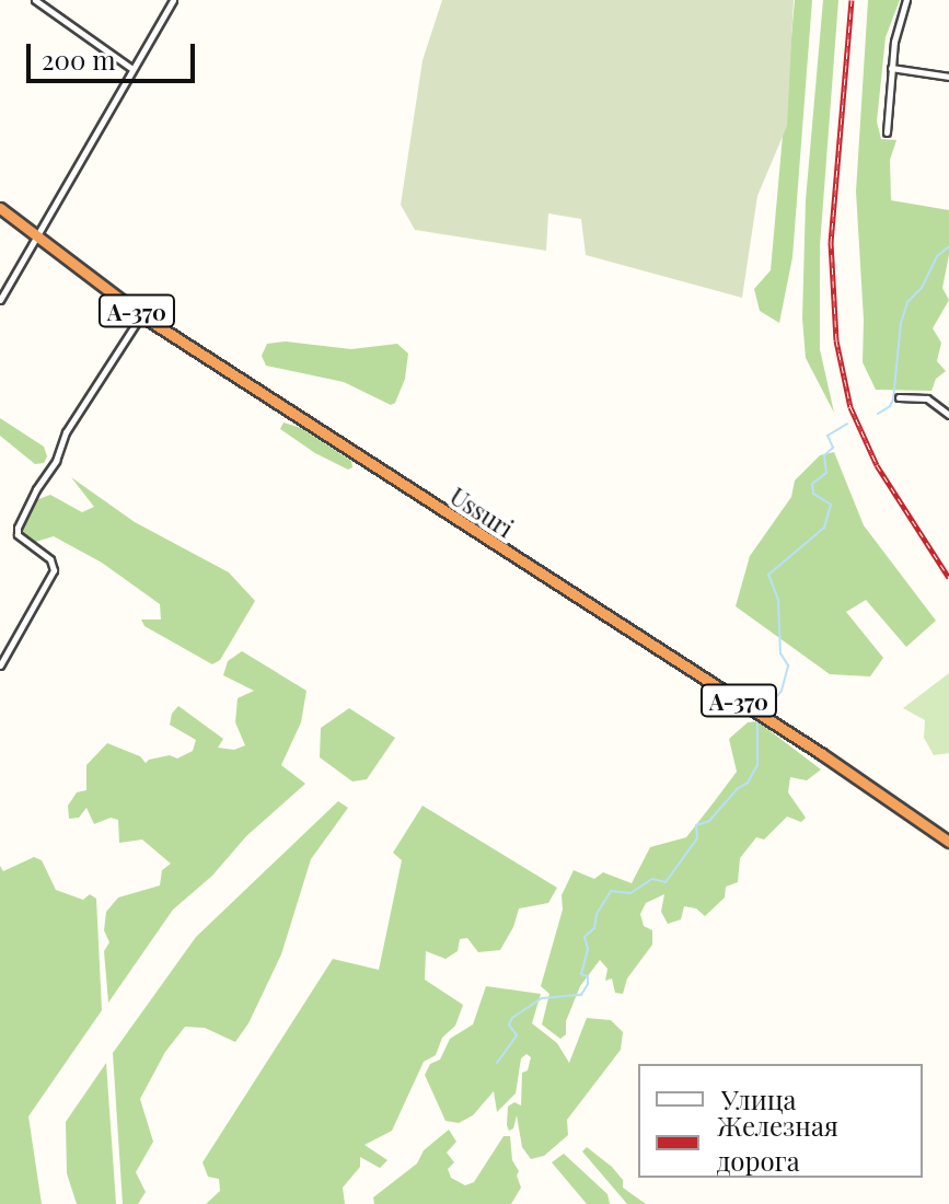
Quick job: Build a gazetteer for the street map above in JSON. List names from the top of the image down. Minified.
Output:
{"streets":{"highway":["А-370","Ussuri"]},"legend":["Улица","Железная дорога"],"scale_bar":"200 m"}
